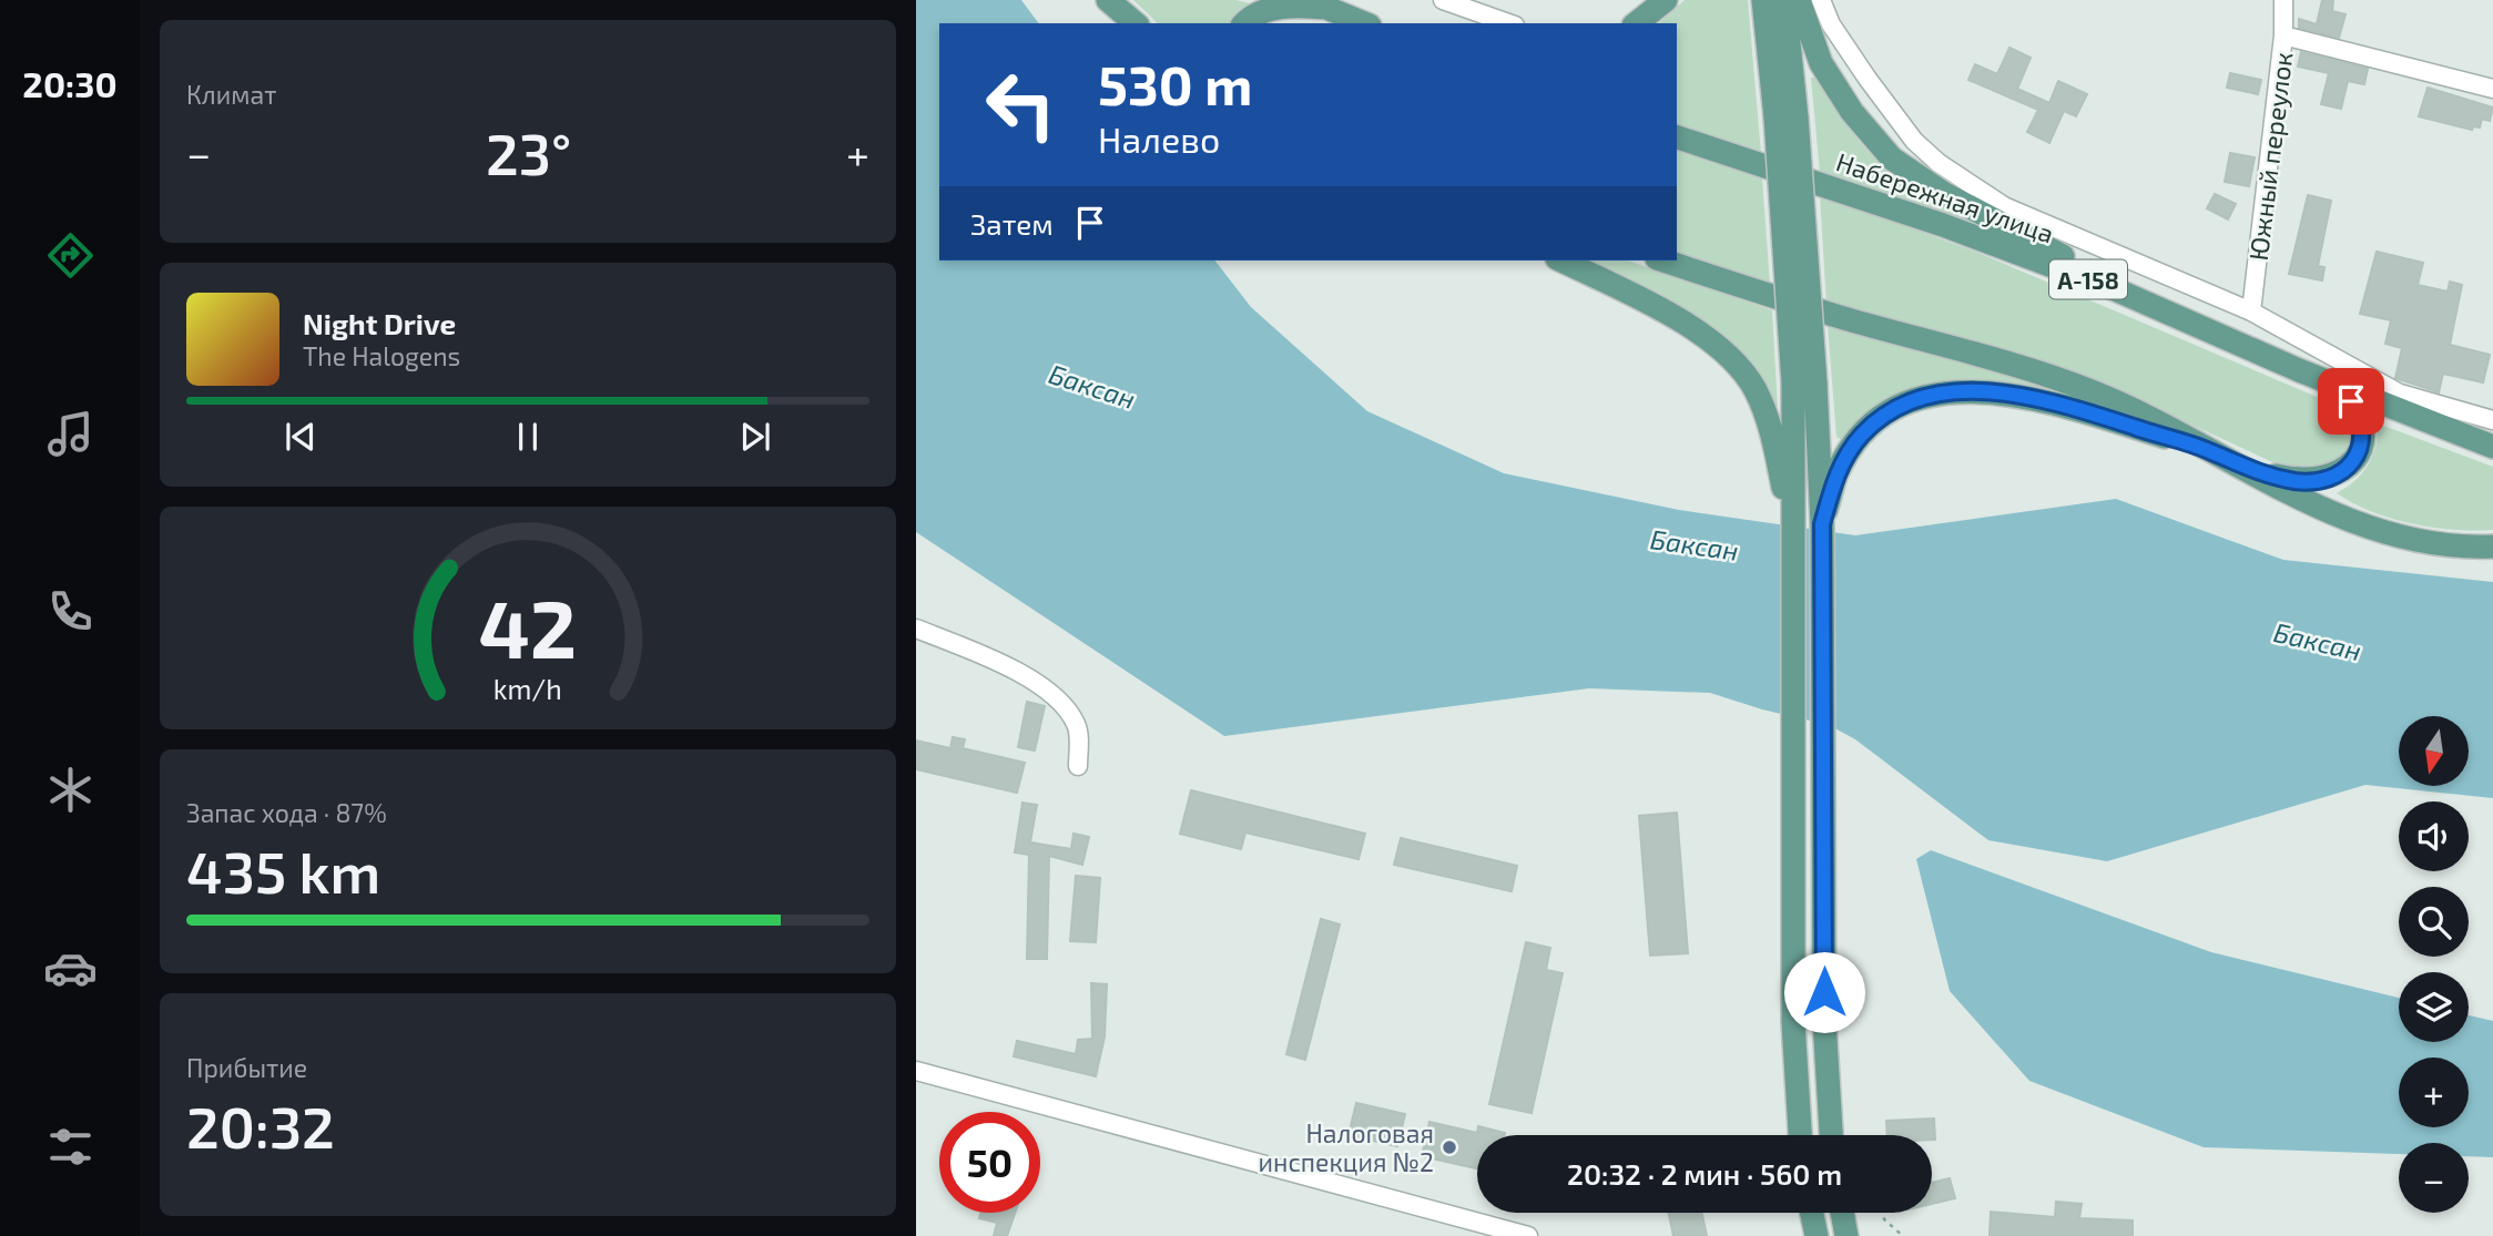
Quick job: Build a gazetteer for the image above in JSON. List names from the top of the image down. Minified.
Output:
{"streets":{"main road":["Набережная улица","А-158"],"street":["Южный переулок"]},"water":["Баксан"],"places":["Налоговая инспекция №2"],"north":"bottom","page":{"tabs":"20:30","tile":["Климат",["Запас хода · 87%","435 km"],["Прибытие","20:32"]],"turn":["530 m","Налево"],"heat":["−","23°","+"],"then":"Затем","song":["Night Drive","The Halogens"],"map_buttons":["+","−"],"limit":"50","trip":"20:32 · 2 мин · 560 m","gauge":["42","km/h"]}}
